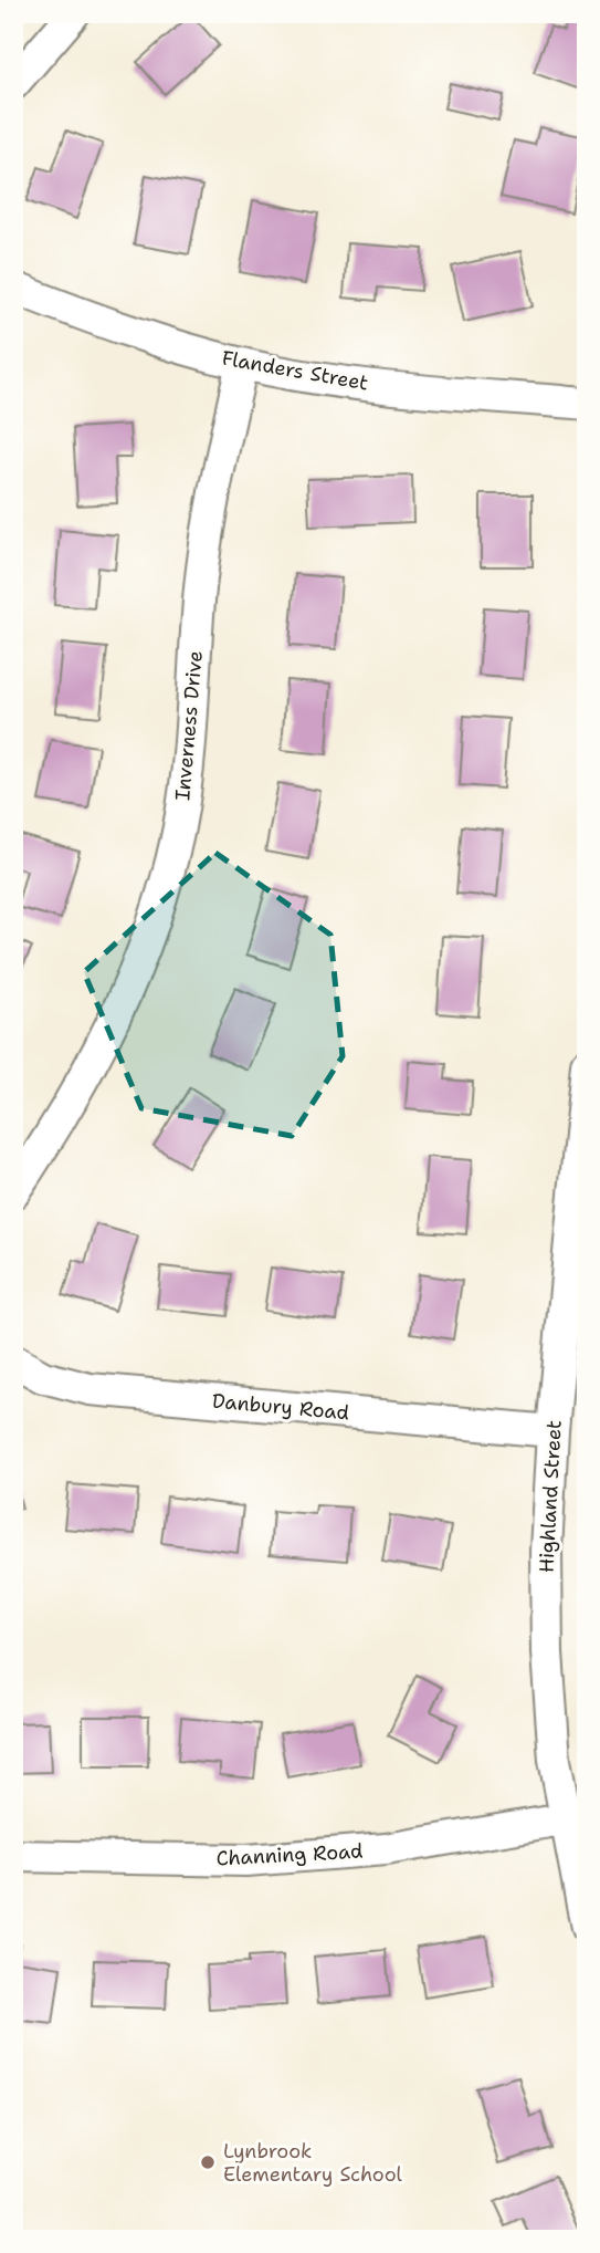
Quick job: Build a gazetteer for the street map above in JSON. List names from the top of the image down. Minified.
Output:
{"streets":{"street":["Flanders Street","Inverness Drive","Danbury Road","Highland Street","Channing Road"]},"crossings":[["Flanders Street","Inverness Drive"],["Danbury Road","Highland Street"],["Highland Street","Channing Road"]],"places":["Lynbrook Elementary School"]}
